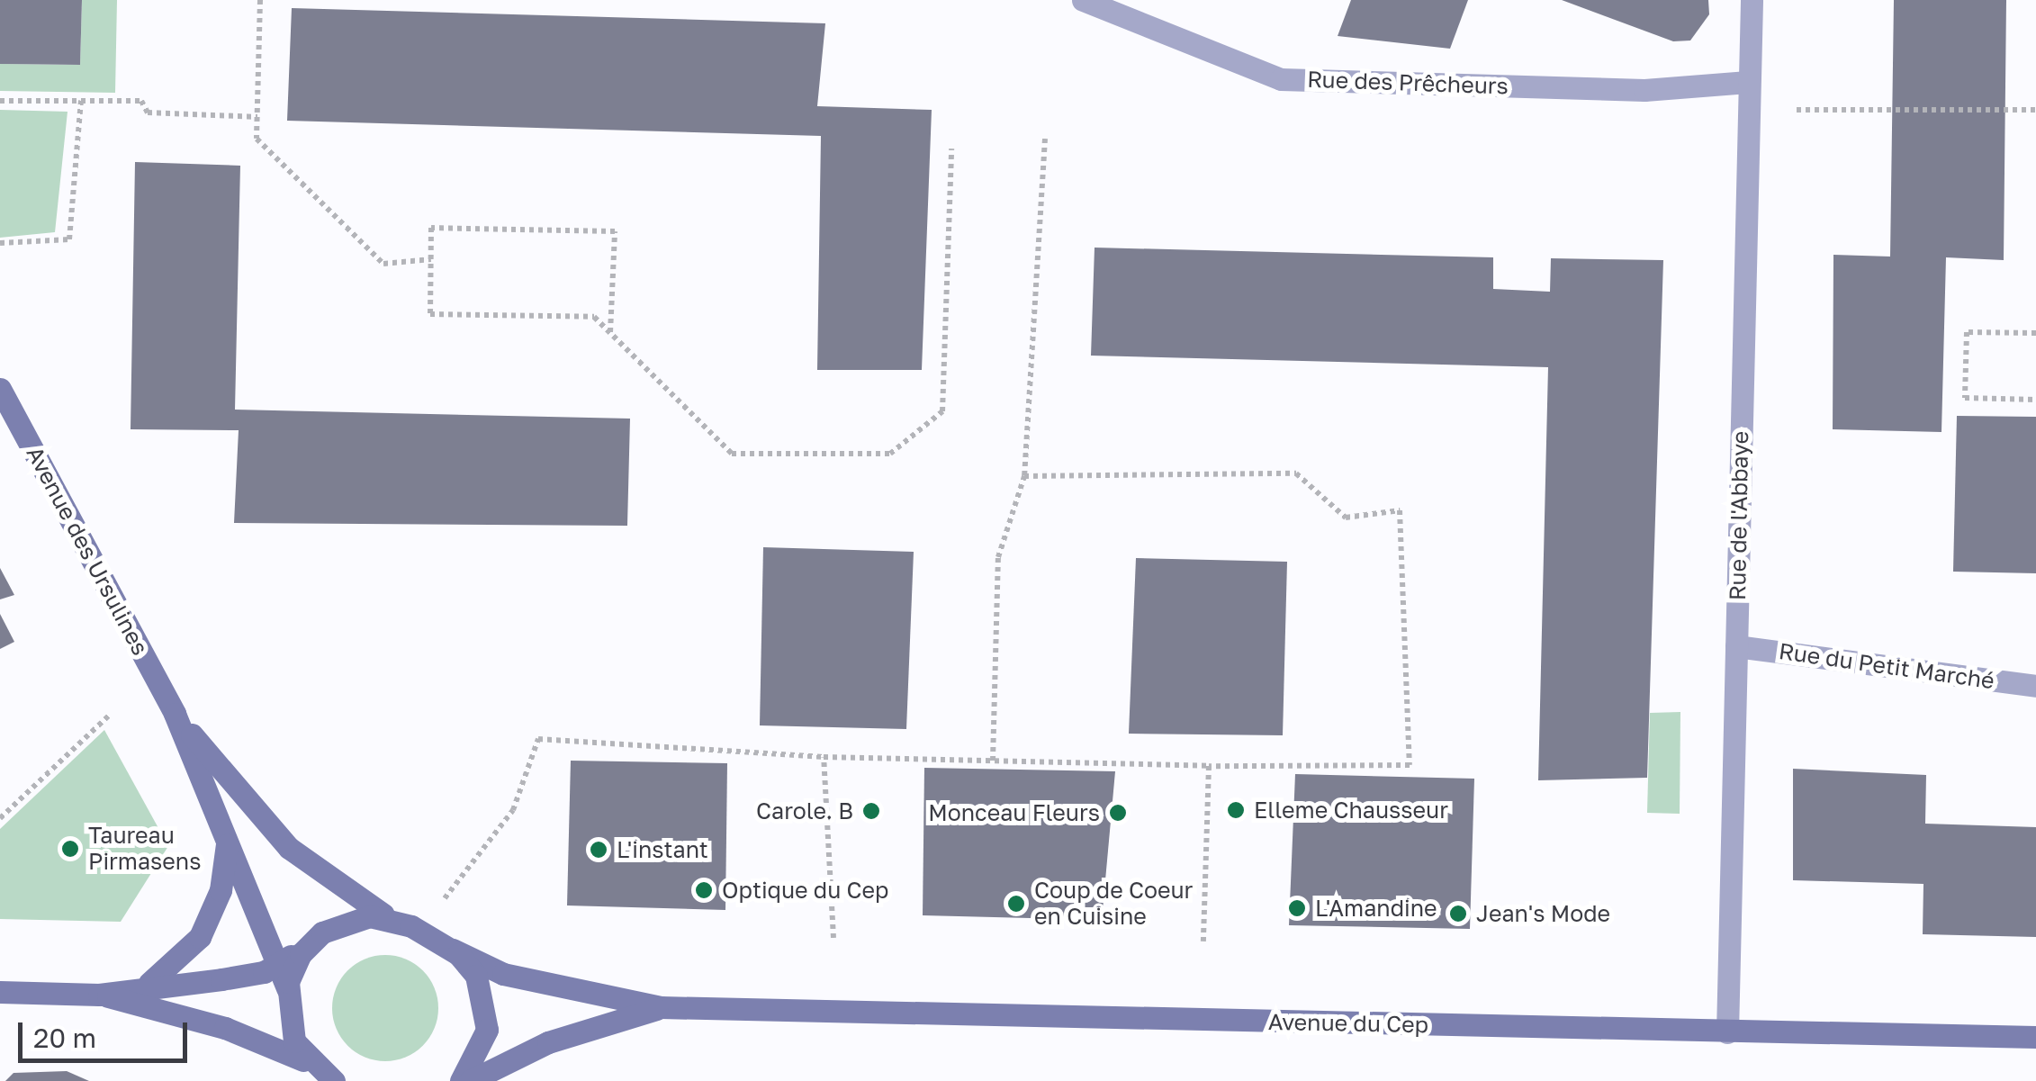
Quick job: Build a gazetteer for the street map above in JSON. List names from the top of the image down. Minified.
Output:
{"streets":{"street":["Rue des Prêcheurs","Rue de l'Abbaye","Avenue des Ursulines","Rue du Petit Marché","Avenue du Cep"]},"crossings":[["Rue des Prêcheurs","Rue de l'Abbaye"],["Rue de l'Abbaye","Rue du Petit Marché"],["Rue de l'Abbaye","Avenue du Cep"],["Avenue des Ursulines","Avenue du Cep"]],"places":["Elleme Chausseur","Carole. B","Monceau Fleurs","Taureau Pirmasens","L'instant","Optique du Cep","Coup de Coeur en Cuisine","L'Amandine","Jean's Mode"],"scale_bar":"20 m"}
